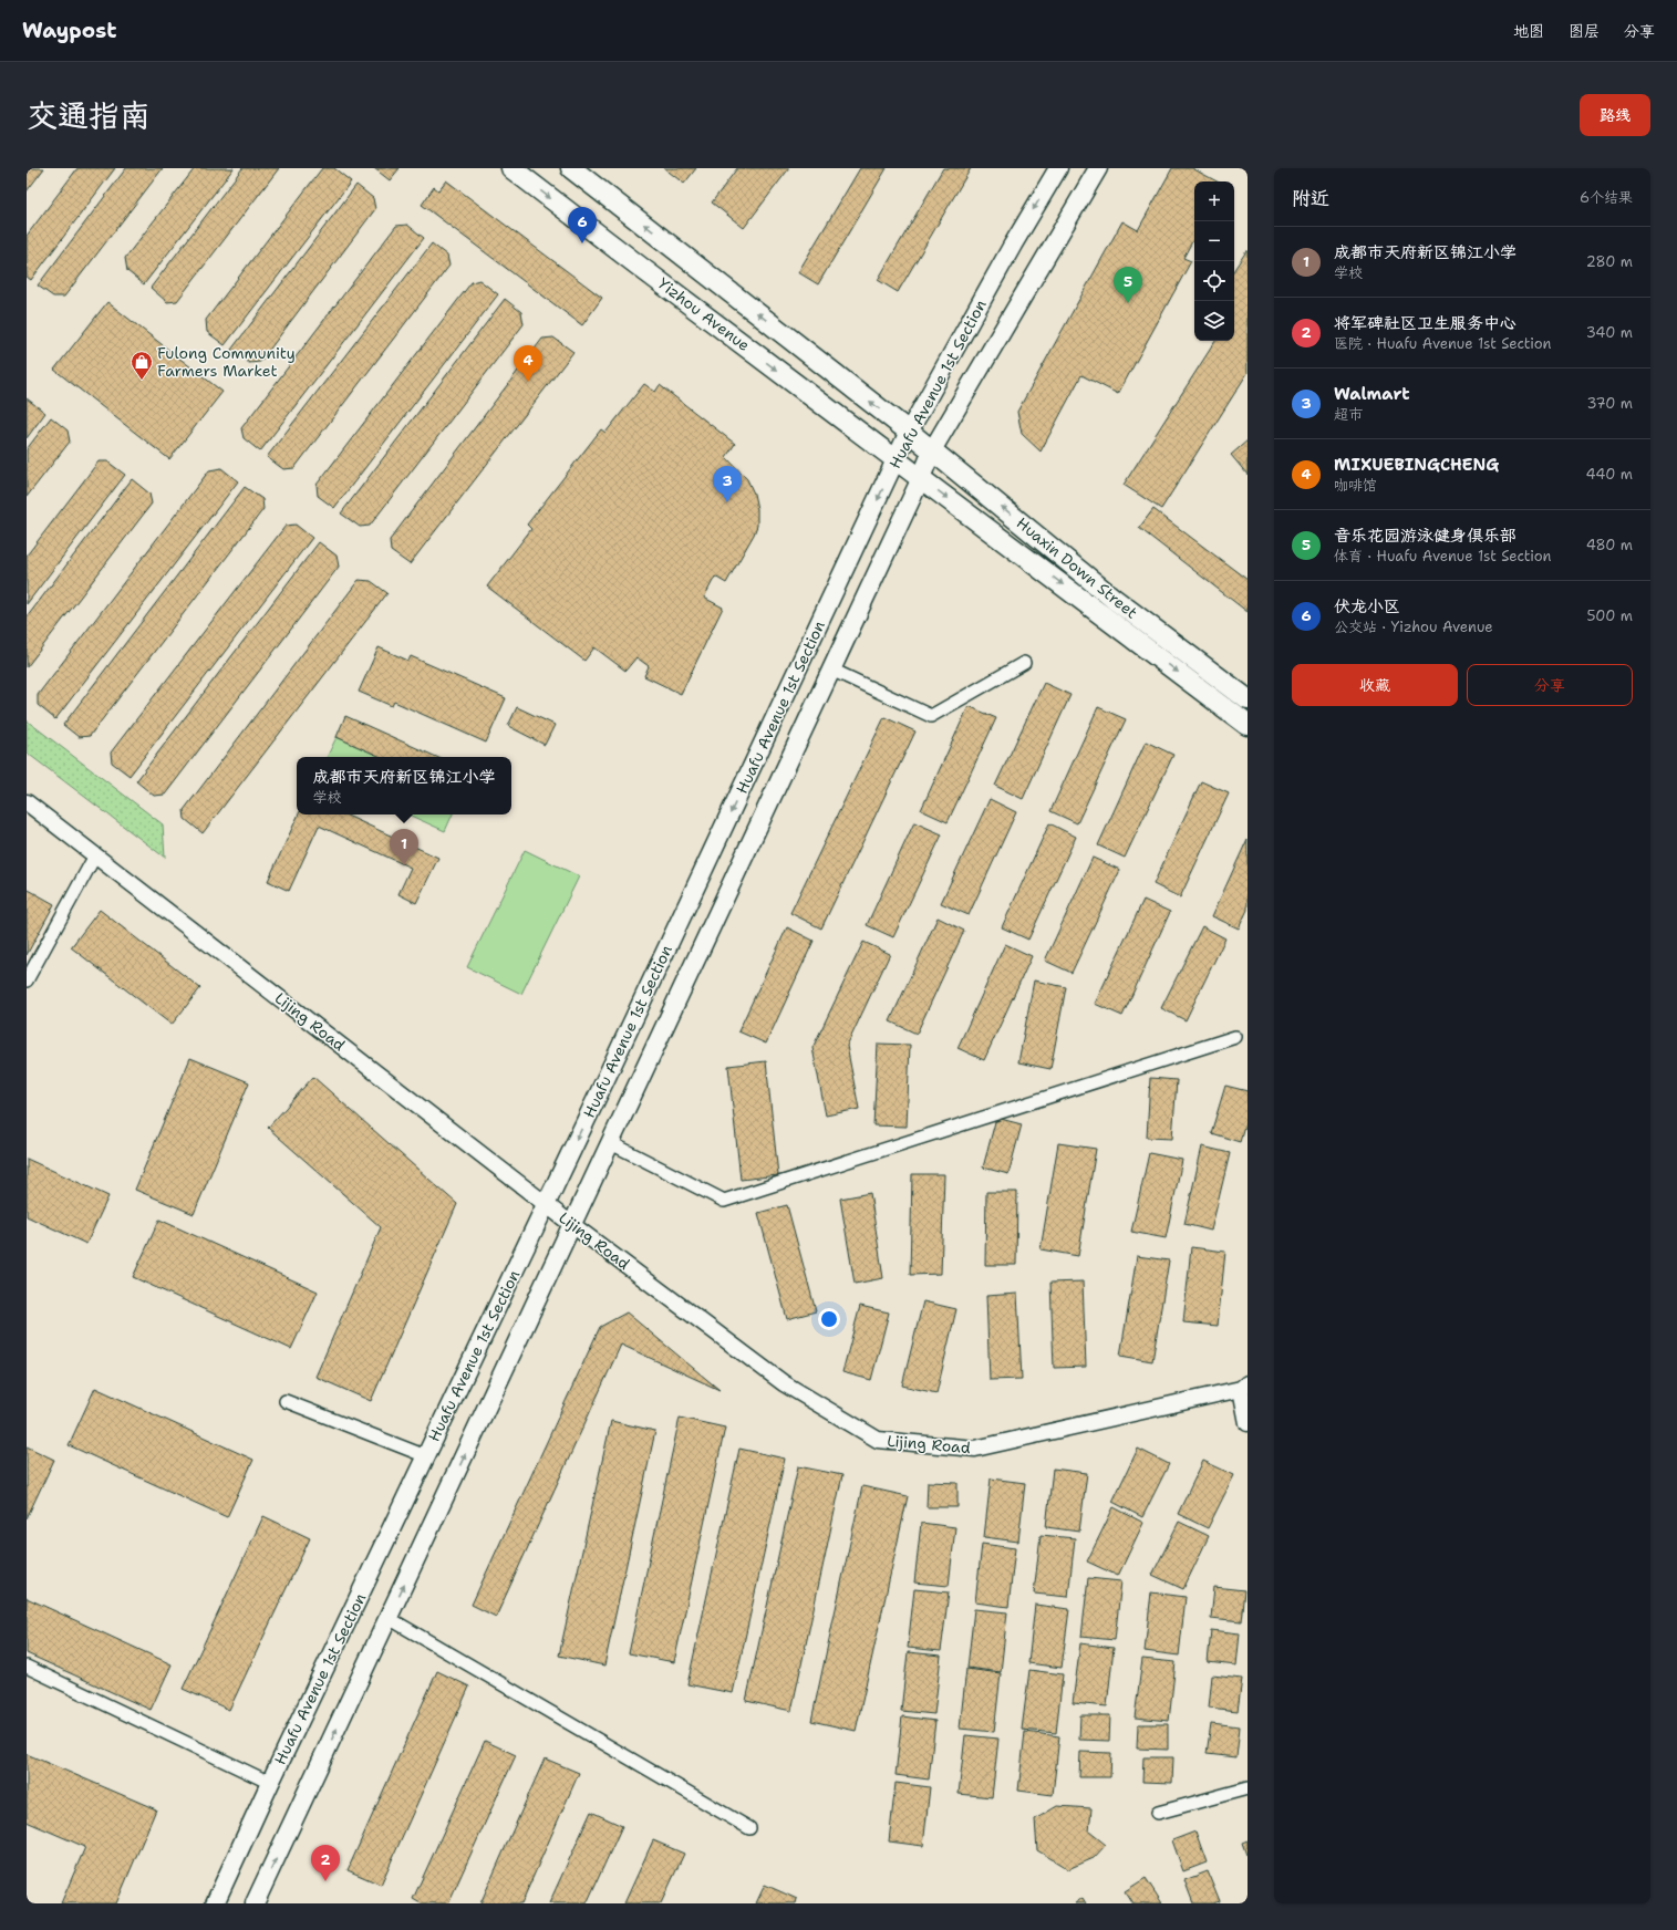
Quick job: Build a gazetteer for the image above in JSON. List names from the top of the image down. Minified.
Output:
{"streets":{"main road":["Yizhou Avenue","Huafu Avenue 1st Section","Huaxin Down Street"],"street":["Lijing Road"]},"crossings":[["Yizhou Avenue","Huafu Avenue 1st Section"],["Yizhou Avenue","Huaxin Down Street"],["Huafu Avenue 1st Section","Huaxin Down Street"],["Huafu Avenue 1st Section","Lijing Road"]],"one_way":["Huaxin Down Street"],"places":{"shop":["Fulong Community Farmers Market"]},"page":{"header":"Waypost","nav":["地图","图层","分享"],"title":"交通指南","buttons":["路线",["收藏","分享"]],"heading":["附近","6个结果"],"map_buttons":["+","−"],"pins":["6","5","4","3","1","2"],"list":[{"mark":"1","name":"成都市天府新区锦江小学","note":"学校","value":"280 m"},{"mark":"2","name":"将军碑社区卫生服务中心","note":"医院 · Huafu Avenue 1st Section","value":"340 m"},{"mark":"3","name":"Walmart","note":"超市","value":"370 m"},{"mark":"4","name":"MIXUEBINGCHENG","note":"咖啡馆","value":"440 m"},{"mark":"5","name":"音乐花园游泳健身俱乐部","note":"体育 · Huafu Avenue 1st Section","value":"480 m"},{"mark":"6","name":"伏龙小区","note":"公交站 · Yizhou Avenue","value":"500 m"}],"popup":["成都市天府新区锦江小学","学校"]}}
